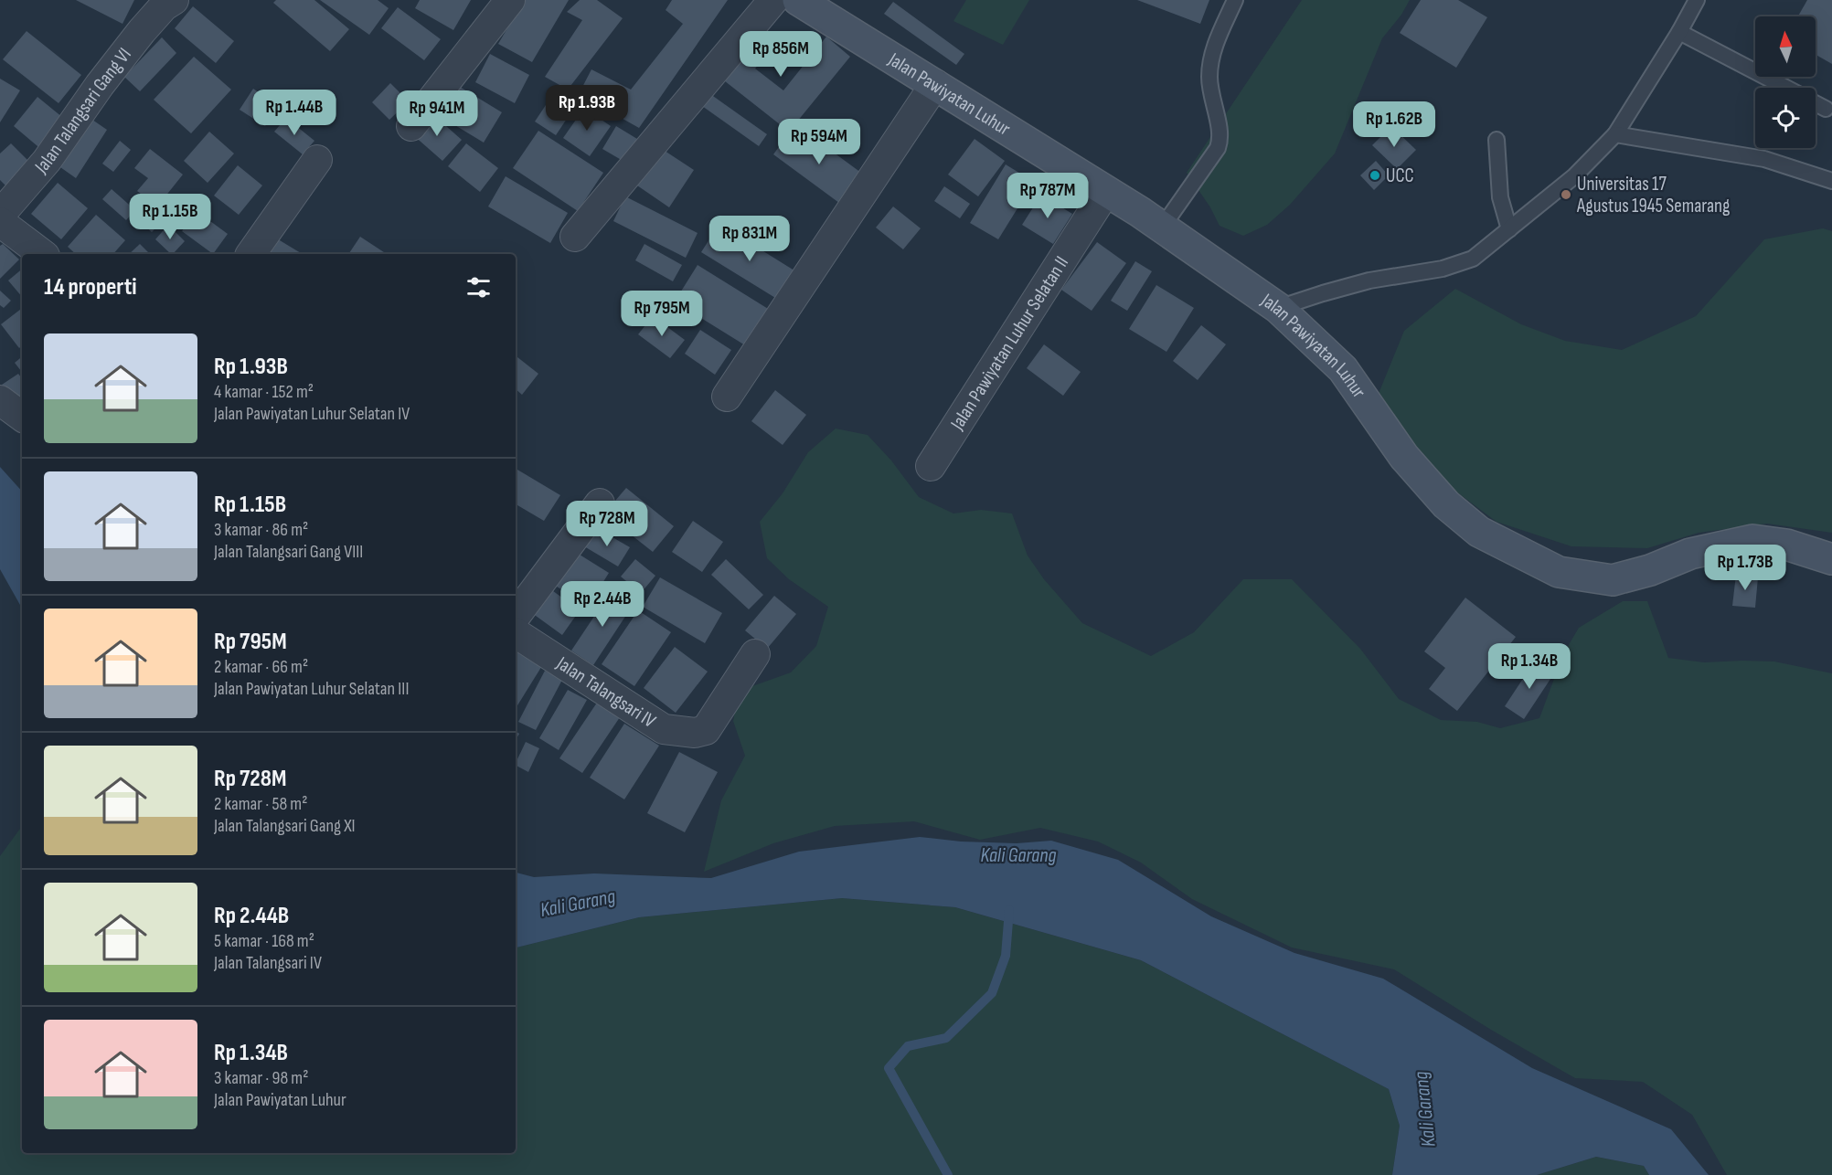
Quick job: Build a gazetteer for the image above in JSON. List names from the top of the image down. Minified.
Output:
{"streets":{"main road":["Jalan Pawiyatan Luhur"],"street":["Jalan Talangsari Gang VI","Jalan Pawiyatan Luhur Selatan II","Jalan Talangsari IV"]},"crossings":[["Jalan Pawiyatan Luhur","Jalan Pawiyatan Luhur Selatan II"]],"water":["Kali Garang"],"places":["UCC","Universitas 17 Agustus 1945 Semarang"],"north":"top","page":{"price":["Rp 856M","Rp 1.93B","Rp 1.44B","Rp 941M","Rp 1.62B","Rp 594M","Rp 787M","Rp 1.15B","Rp 831M","Rp 795M","Rp 728M","Rp 1.73B","Rp 2.44B","Rp 1.34B"],"heading":"14 properti","list":[{"name":"Rp 1.93B","note":"4 kamar · 152 m² · Jalan Pawiyatan Luhur Selatan IV"},{"name":"Rp 1.15B","note":"3 kamar · 86 m² · Jalan Talangsari Gang VIII"},{"name":"Rp 795M","note":"2 kamar · 66 m² · Jalan Pawiyatan Luhur Selatan III"},{"name":"Rp 728M","note":"2 kamar · 58 m² · Jalan Talangsari Gang XI"},{"name":"Rp 2.44B","note":"5 kamar · 168 m² · Jalan Talangsari IV"},{"name":"Rp 1.34B","note":"3 kamar · 98 m² · Jalan Pawiyatan Luhur"}]}}
